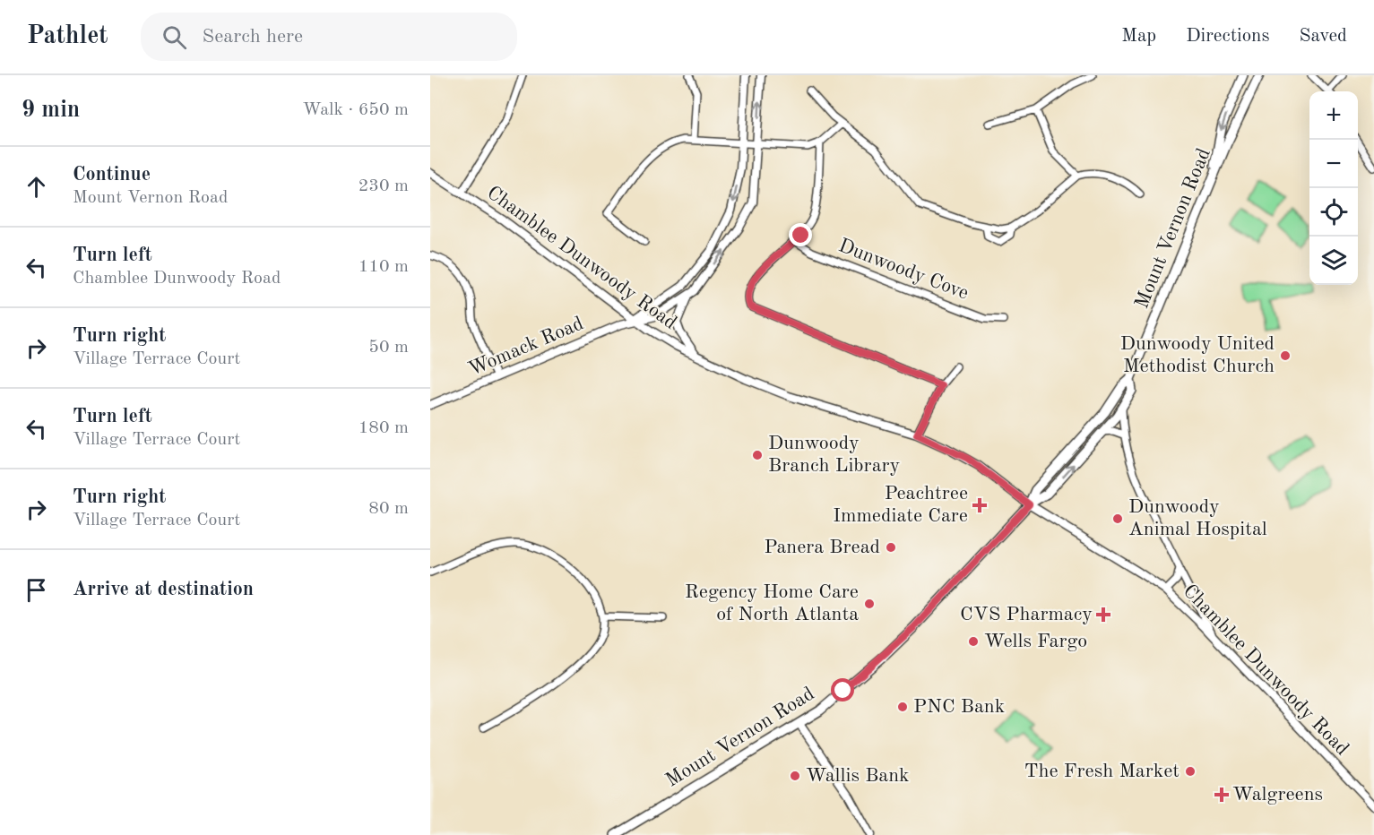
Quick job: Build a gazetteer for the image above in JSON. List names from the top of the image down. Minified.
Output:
{"streets":{"main road":["Mount Vernon Road"],"street":["Chamblee Dunwoody Road","Dunwoody Cove","Womack Road"]},"crossings":[["Mount Vernon Road","Chamblee Dunwoody Road"],["Chamblee Dunwoody Road","Womack Road"]],"places":{"other":["Dunwoody United Methodist Church","Dunwoody Branch Library","Dunwoody Animal Hospital","Panera Bread","Regency Home Care of North Atlanta","Wells Fargo","PNC Bank","The Fresh Market","Wallis Bank"],"health":["Peachtree Immediate Care","CVS Pharmacy","Walgreens"]},"page":{"header":"Pathlet","search":"Search here","nav":["Map","Directions","Saved"],"heading":["9 min","Walk · 650 m"],"map_buttons":["+","−"],"list":[["Continue","Mount Vernon Road","230 m"],["Turn left","Chamblee Dunwoody Road","110 m"],["Turn right","Village Terrace Court","50 m"],["Turn left","Village Terrace Court","180 m"],["Turn right","Village Terrace Court","80 m"],"Arrive at destination"]}}
